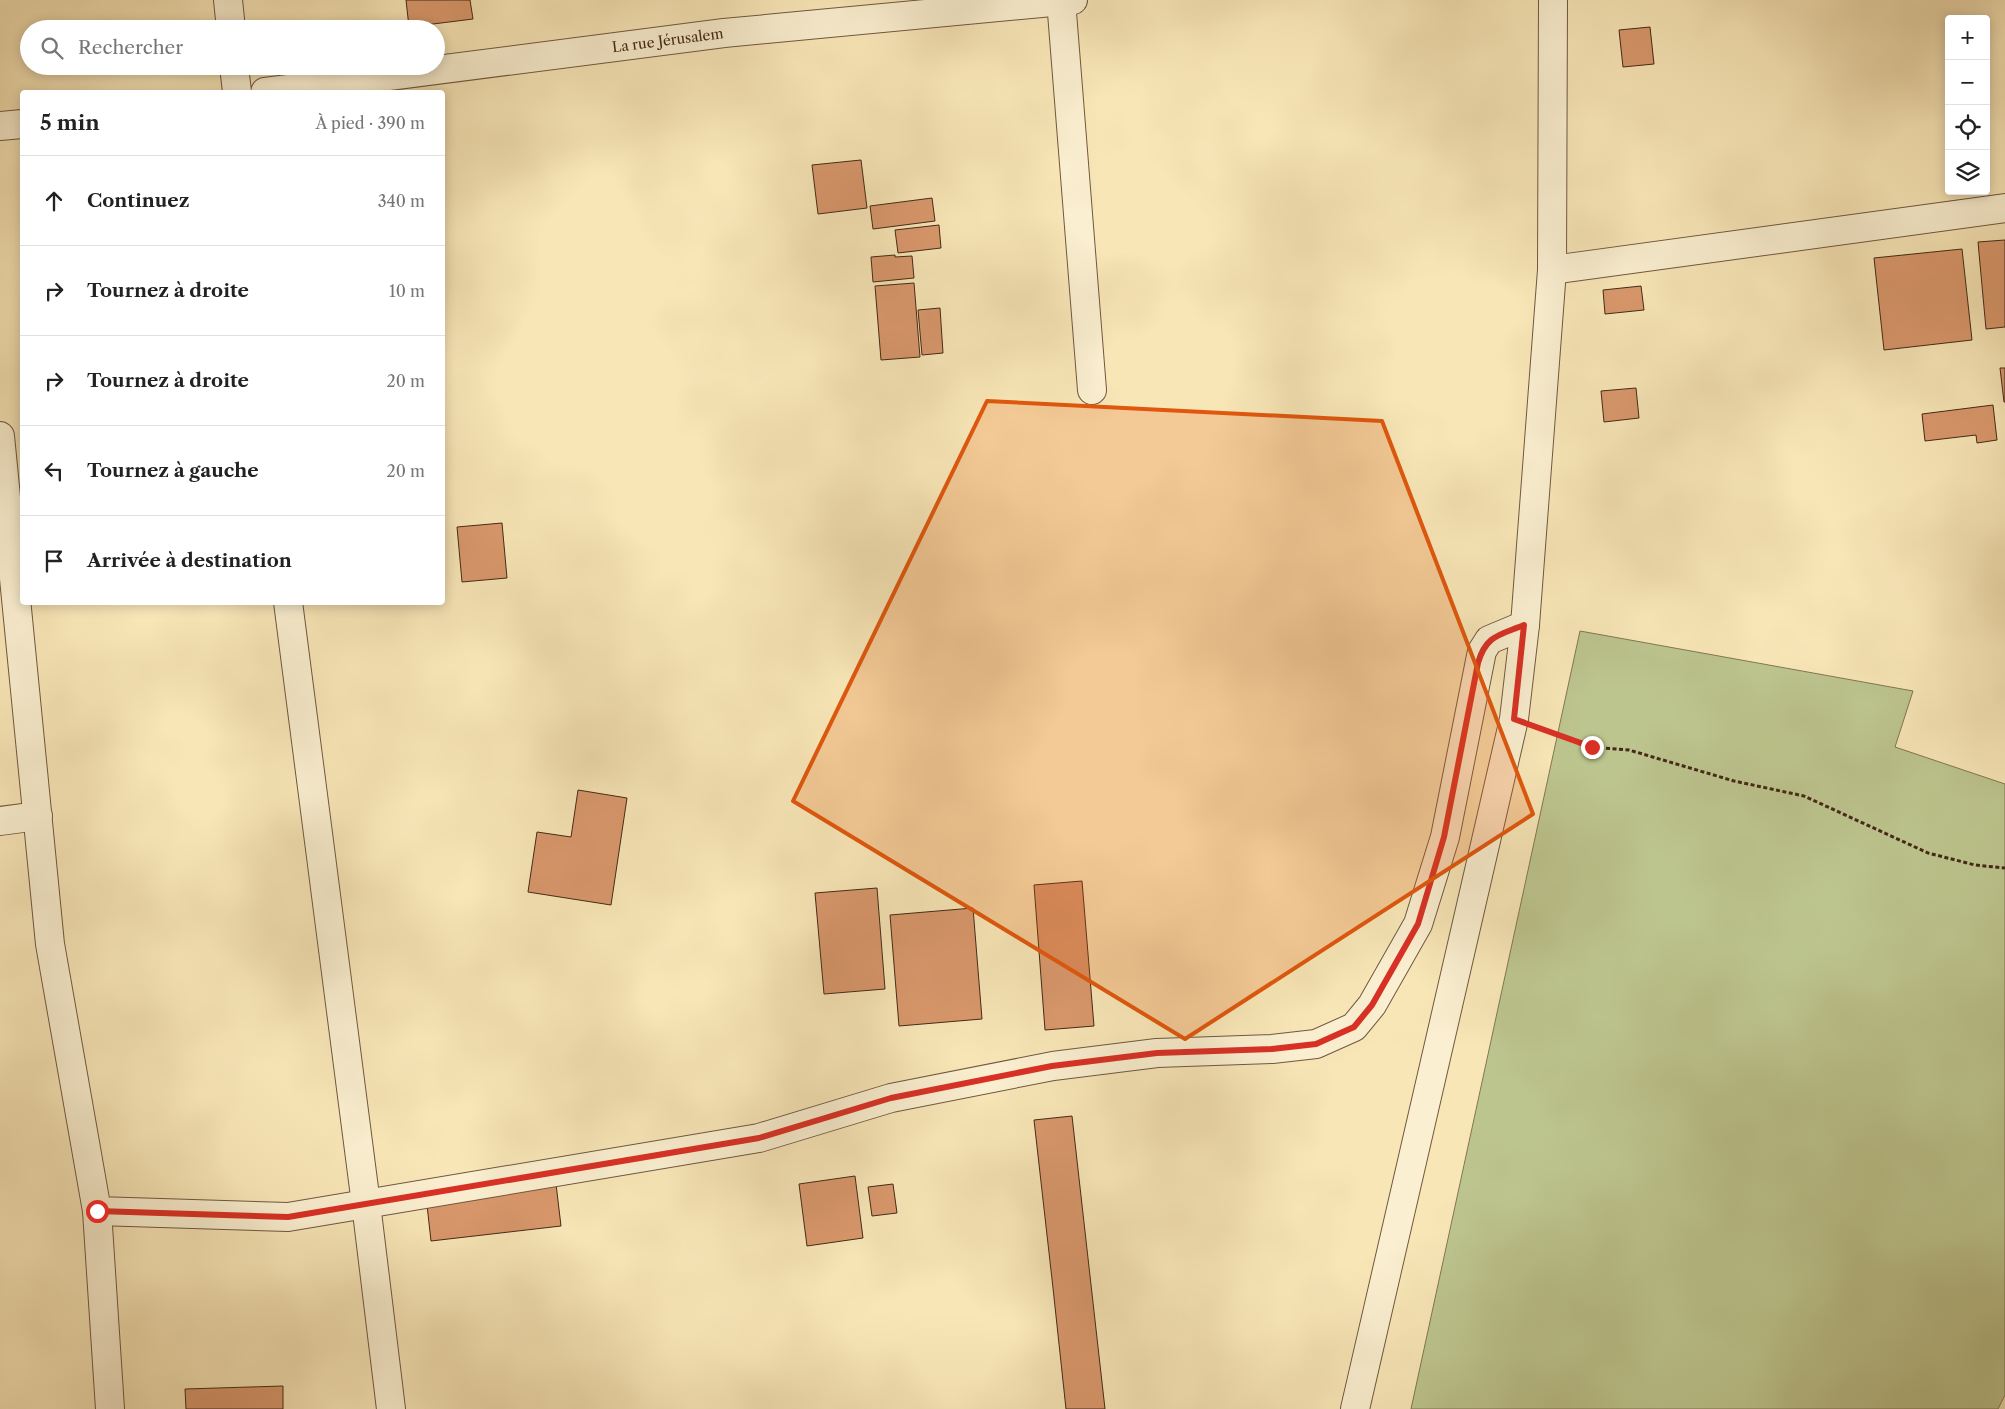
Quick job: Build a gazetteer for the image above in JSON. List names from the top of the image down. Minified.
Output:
{"streets":{"street":["La rue Jérusalem"]},"page":{"map_buttons":["+","−"],"search":"Rechercher","heading":["5 min","À pied · 390 m"],"list":[["Continuez","340 m"],["Tournez à droite","10 m"],["Tournez à droite","20 m"],["Tournez à gauche","20 m"],"Arrivée à destination"]}}
